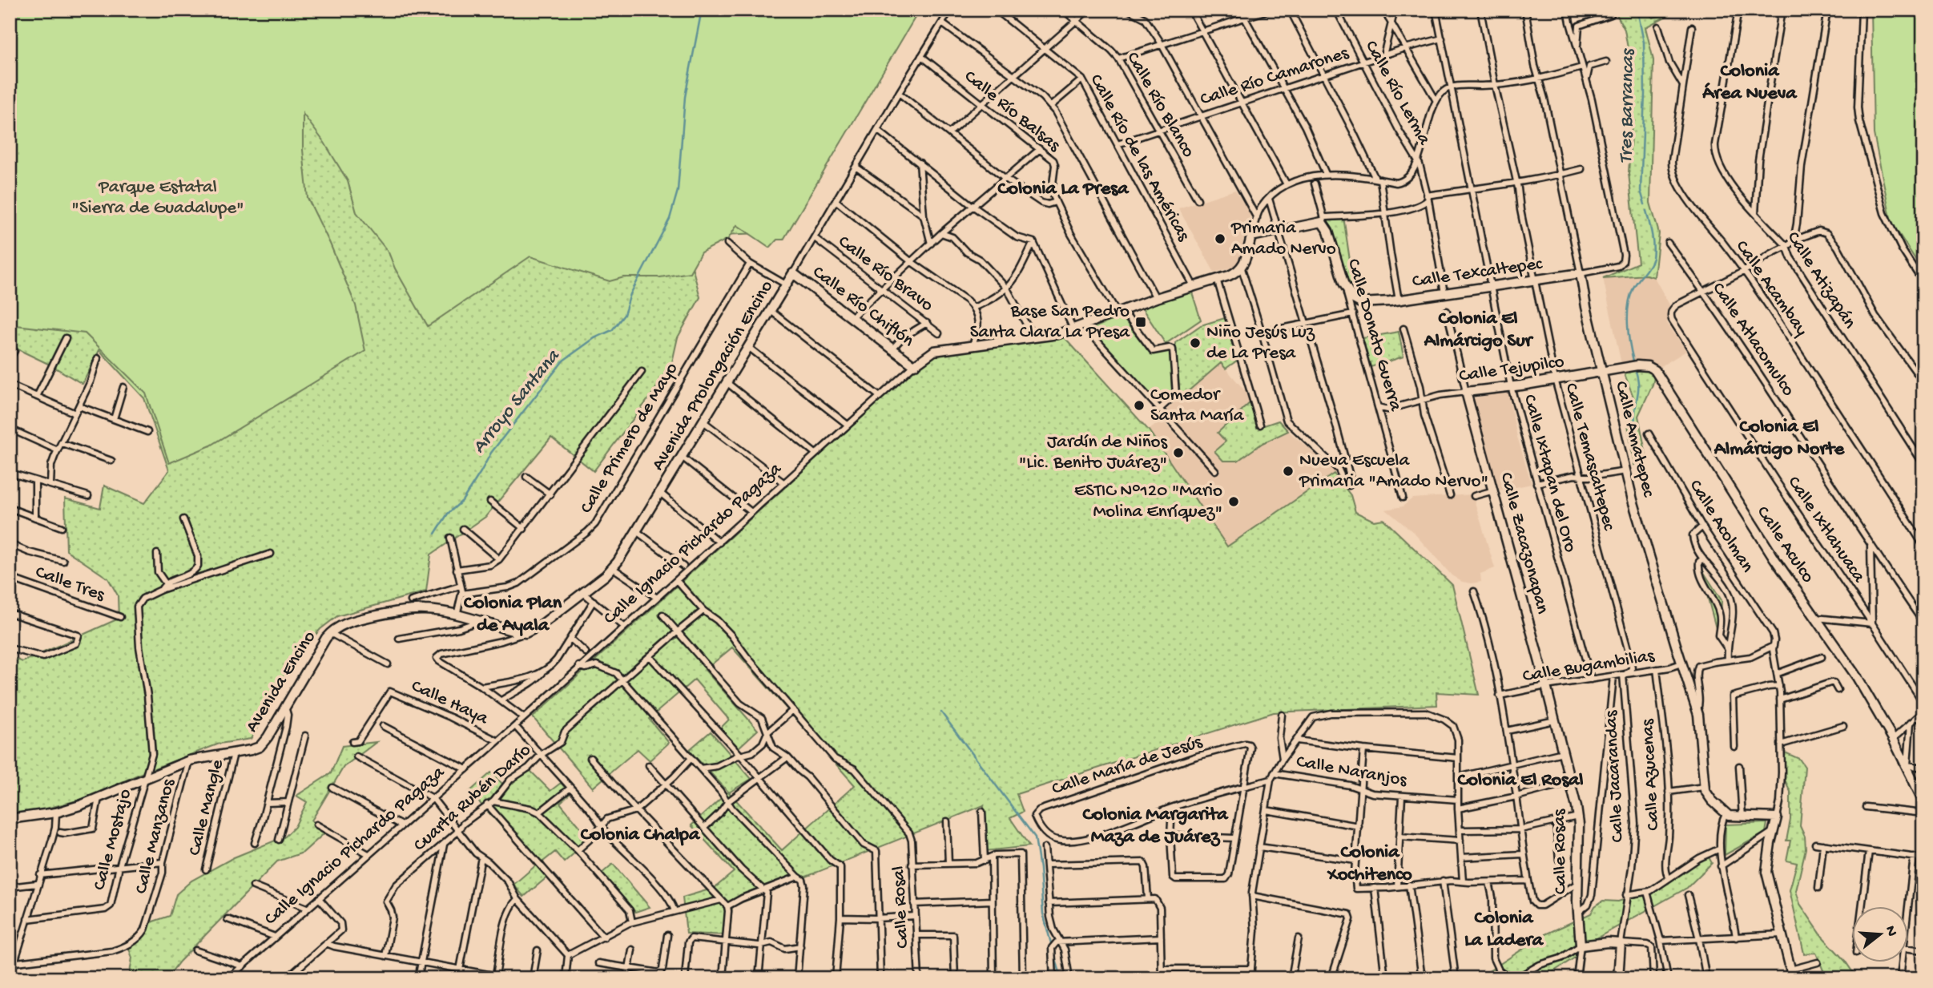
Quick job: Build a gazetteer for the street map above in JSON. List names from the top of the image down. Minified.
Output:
{"streets":{"street":["Calle Río Camarones","Calle Río Lerma","Calle Río Blanco","Calle Río Balsas","Calle Río de las Américas","Calle Texcaltepec","Calle Río Bravo","Calle Atizapán","Calle Acambay","Calle Río Chiflón","Calle Donato Guerra","Calle Atlacomulco","Calle Tejupilco","Avenida Prolongación Encino","Calle Primero de Mayo","Calle Amatepec","Calle Temascaltepec","Calle Ixtapan del Oro","Calle Acolman","Calle Ixtlahuaca","Calle Zacazonapan","Calle Ignacio Pichardo Pagaza","Calle Aculco","Calle Tres","Calle Bugambilias","Avenida Encino","Calle Haya","Calle María de Jesús","Calle Naranjos","Calle Azucenas","Calle Jacarandas","Cuarta Rubén Darío","Calle Mangle","Calle Manzanos","Calle Mostajo","Calle Rosas","Calle Rosal"]},"crossings":[["Calle Río Camarones","Calle Río Lerma"],["Calle Río Camarones","Calle Río Blanco"],["Calle Río Camarones","Calle Río de las Américas"],["Calle Río Camarones","Calle Ixtapan del Oro"],["Calle Río Balsas","Avenida Prolongación Encino"],["Calle Río Balsas","Calle Ignacio Pichardo Pagaza"],["Calle Río de las Américas","Calle Ignacio Pichardo Pagaza"],["Calle Texcaltepec","Calle Donato Guerra"],["Calle Texcaltepec","Calle Amatepec"],["Calle Texcaltepec","Calle Temascaltepec"],["Calle Texcaltepec","Calle Ixtapan del Oro"],["Calle Río Bravo","Avenida Prolongación Encino"],["Calle Río Chiflón","Avenida Prolongación Encino"],["Calle Río Chiflón","Calle Ignacio Pichardo Pagaza"],["Calle Donato Guerra","Calle Tejupilco"],["Calle Atlacomulco","Calle Ixtlahuaca"],["Calle Tejupilco","Calle Amatepec"],["Calle Tejupilco","Calle Temascaltepec"],["Calle Tejupilco","Calle Ixtapan del Oro"],["Calle Tejupilco","Calle Zacazonapan"],["Calle Tejupilco","Calle Aculco"],["Calle Amatepec","Calle Bugambilias"],["Calle Temascaltepec","Calle Bugambilias"],["Calle Temascaltepec","Calle Jacarandas"],["Calle Ixtapan del Oro","Calle Bugambilias"],["Calle Zacazonapan","Calle Bugambilias"],["Calle Zacazonapan","Calle Rosas"],["Calle Ignacio Pichardo Pagaza","Calle Haya"],["Calle Bugambilias","Calle Azucenas"],["Calle Bugambilias","Calle Jacarandas"],["Calle Bugambilias","Calle Rosas"],["Avenida Encino","Calle Mangle"],["Avenida Encino","Calle Manzanos"],["Avenida Encino","Calle Mostajo"]],"districts":["Colonia Área Nueva","Colonia La Presa","Colonia El Almárcigo Sur","Colonia El Almárcigo Norte","Colonia Plan de Ayala","Colonia El Rosal","Colonia Margarita Maza de Juárez","Colonia Chalpa","Colonia Xochitenco","Colonia La Ladera"],"water":["Tres Barrancas","Arroyo Santana"],"parks":["Parque Estatal \"Sierra de Guadalupe\""],"places":{"other":["Primaria Amado Nervo","Niño Jesús Luz de La Presa","Comedor Santa María","Jardín de Niños \"Lic. Benito Juárez\"","Nueva Escuela Primaria \"Amado Nervo\"","ESTIC N°120 \"Mario Molina Enríquez\""],"transit":["Base San Pedro Santa Clara La Presa"]},"north":"right"}
